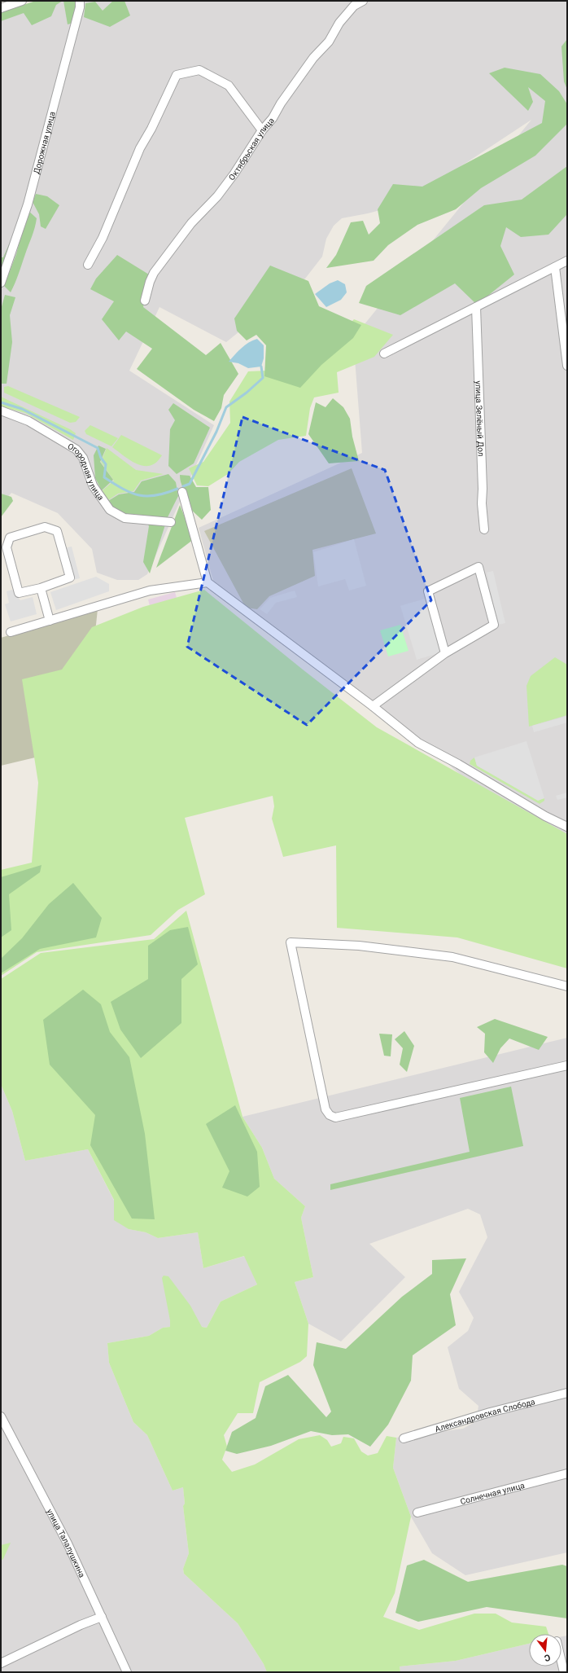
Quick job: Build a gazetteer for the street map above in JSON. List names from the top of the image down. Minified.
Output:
{"streets":{"street":["Дорожная улица","Октябрьская улица","улица Зелёный Дол","Огородная улица","Александровская Слобода","Солнечная улица","улица Талалушкина"]},"north":"bottom"}
